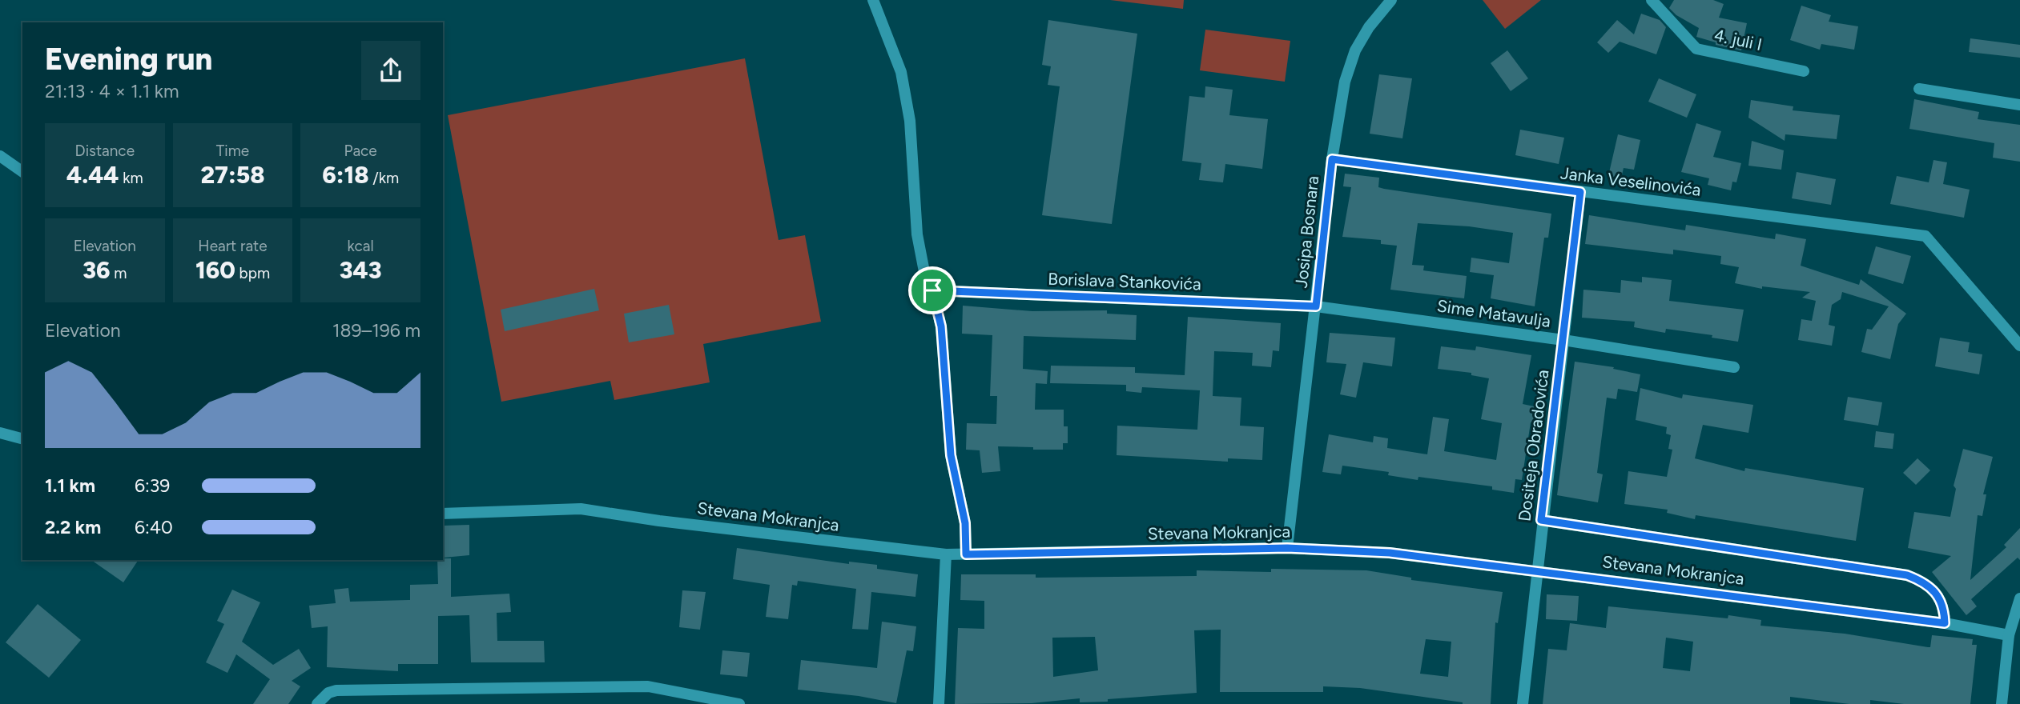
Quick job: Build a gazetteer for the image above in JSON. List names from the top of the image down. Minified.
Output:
{"streets":{"street":["4. juli I","Janka Veselinovića","Josipa Bosnara","Borislava Stankovića","Sime Matavulja","Dositeja Obradovića","Stevana Mokranjca"]},"crossings":[["Janka Veselinovića","Josipa Bosnara"],["Janka Veselinovića","Dositeja Obradovića"],["Josipa Bosnara","Borislava Stankovića"],["Josipa Bosnara","Sime Matavulja"],["Josipa Bosnara","Stevana Mokranjca"],["Borislava Stankovića","Sime Matavulja"],["Sime Matavulja","Dositeja Obradovića"],["Dositeja Obradovića","Stevana Mokranjca"]],"page":{"heading":["Evening run","21:13 · 4 × 1.1 km"],"stats":[["Distance","4.44 km"],["Time","27:58"],["Pace","6:18 /km"],["Elevation","36 m"],["Heart rate","160 bpm"],["kcal","343"]],"chart":["Elevation","189–196 m"],"list":[{"name":"1.1 km","note":"6:39"},{"name":"2.2 km","note":"6:40"}]}}
